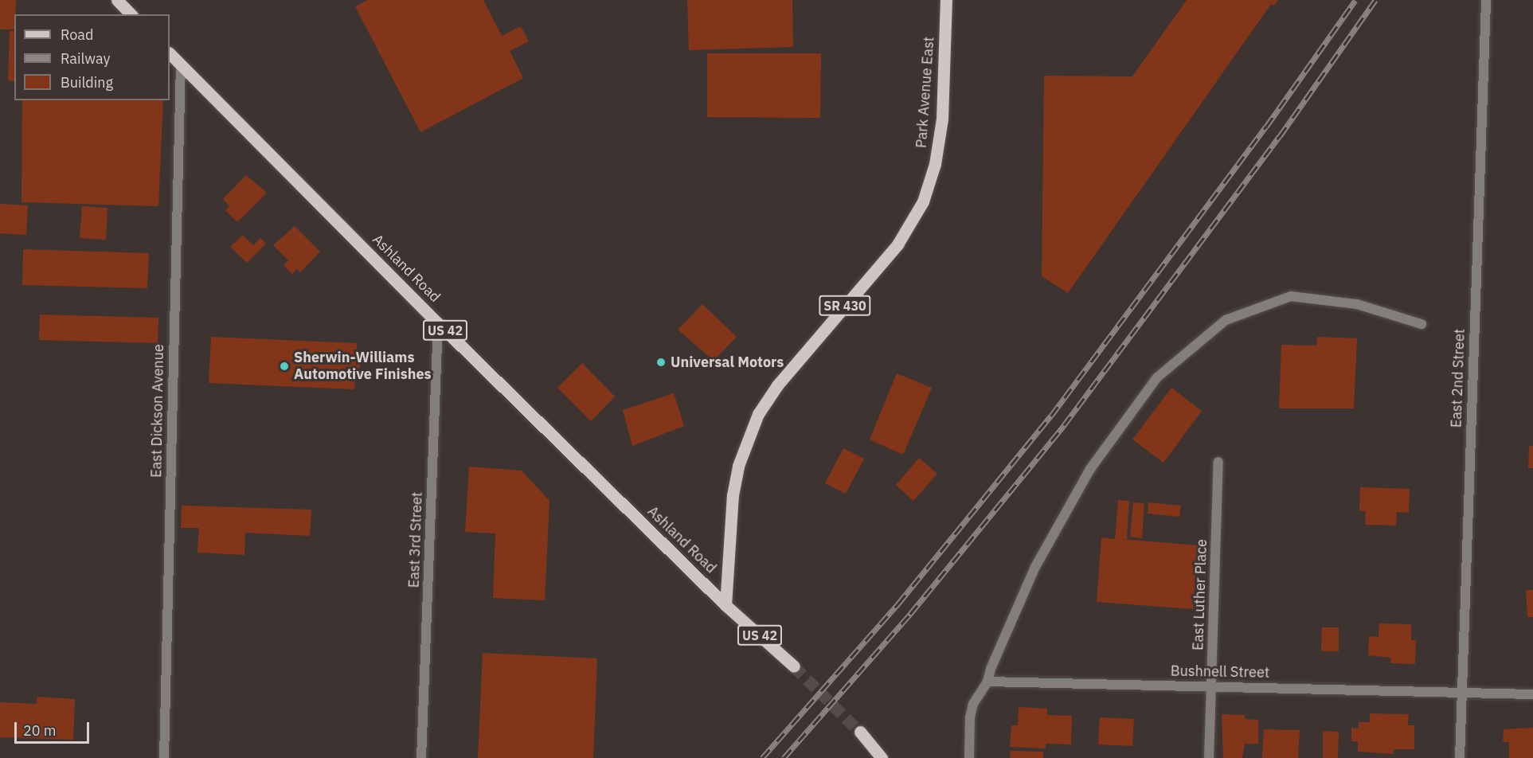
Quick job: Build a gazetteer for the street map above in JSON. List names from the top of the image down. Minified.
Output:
{"streets":{"main road":["Park Avenue East","Ashland Road","SR 430","US 42"],"street":["East 2nd Street","East Dickson Avenue","East 3rd Street","East Luther Place","Bushnell Street"]},"crossings":[["Park Avenue East","Ashland Road"],["Park Avenue East","US 42"],["Ashland Road","US 42"],["Ashland Road","East Dickson Avenue"],["Ashland Road","East 3rd Street"],["East 2nd Street","Bushnell Street"],["East Luther Place","Bushnell Street"]],"places":["Universal Motors","Sherwin-Williams Automotive Finishes"],"legend":["Road","Railway","Building"],"scale_bar":"20 m"}
